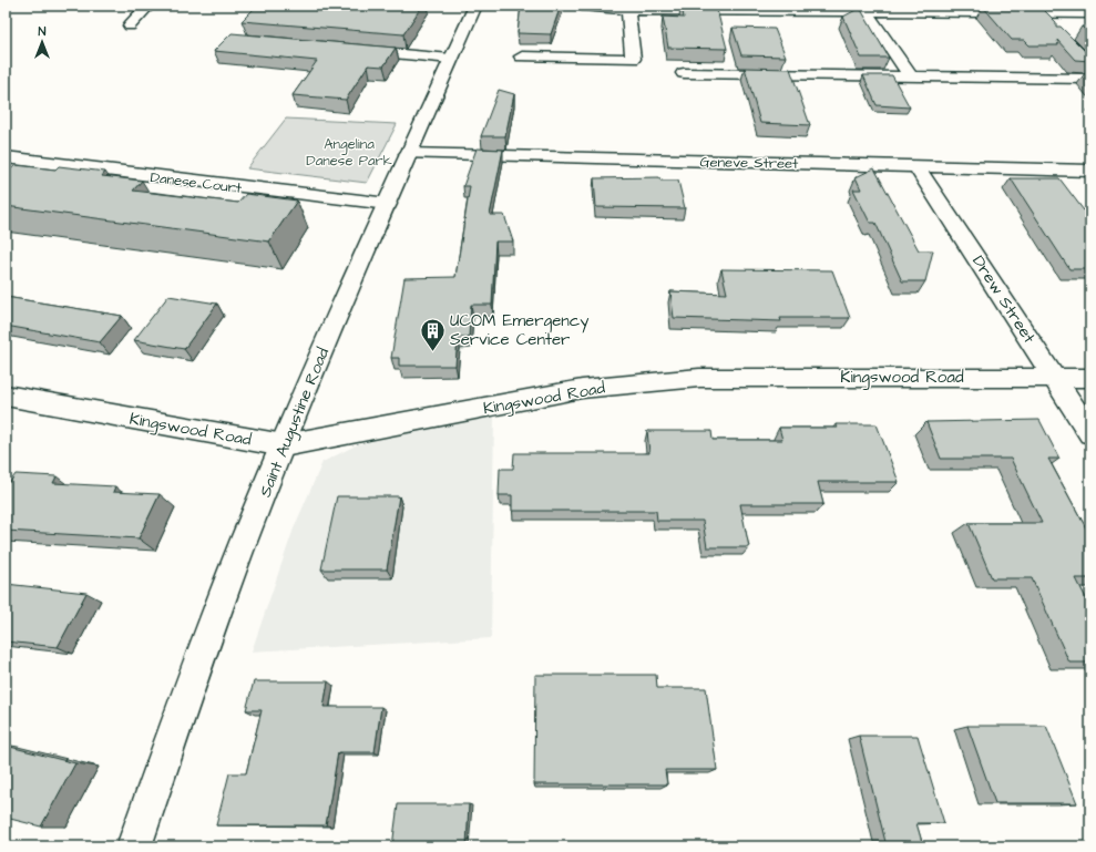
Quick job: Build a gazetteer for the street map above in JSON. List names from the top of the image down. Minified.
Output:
{"streets":{"street":["Geneve Street","Danese Court","Drew Street","Kingswood Road","Saint Augustine Road"]},"crossings":[["Geneve Street","Drew Street"],["Geneve Street","Saint Augustine Road"],["Danese Court","Saint Augustine Road"],["Drew Street","Kingswood Road"],["Kingswood Road","Saint Augustine Road"]],"parks":["Angelina Danese Park"],"places":{"building":["UCOM Emergency Service Center"]},"north":"top"}
